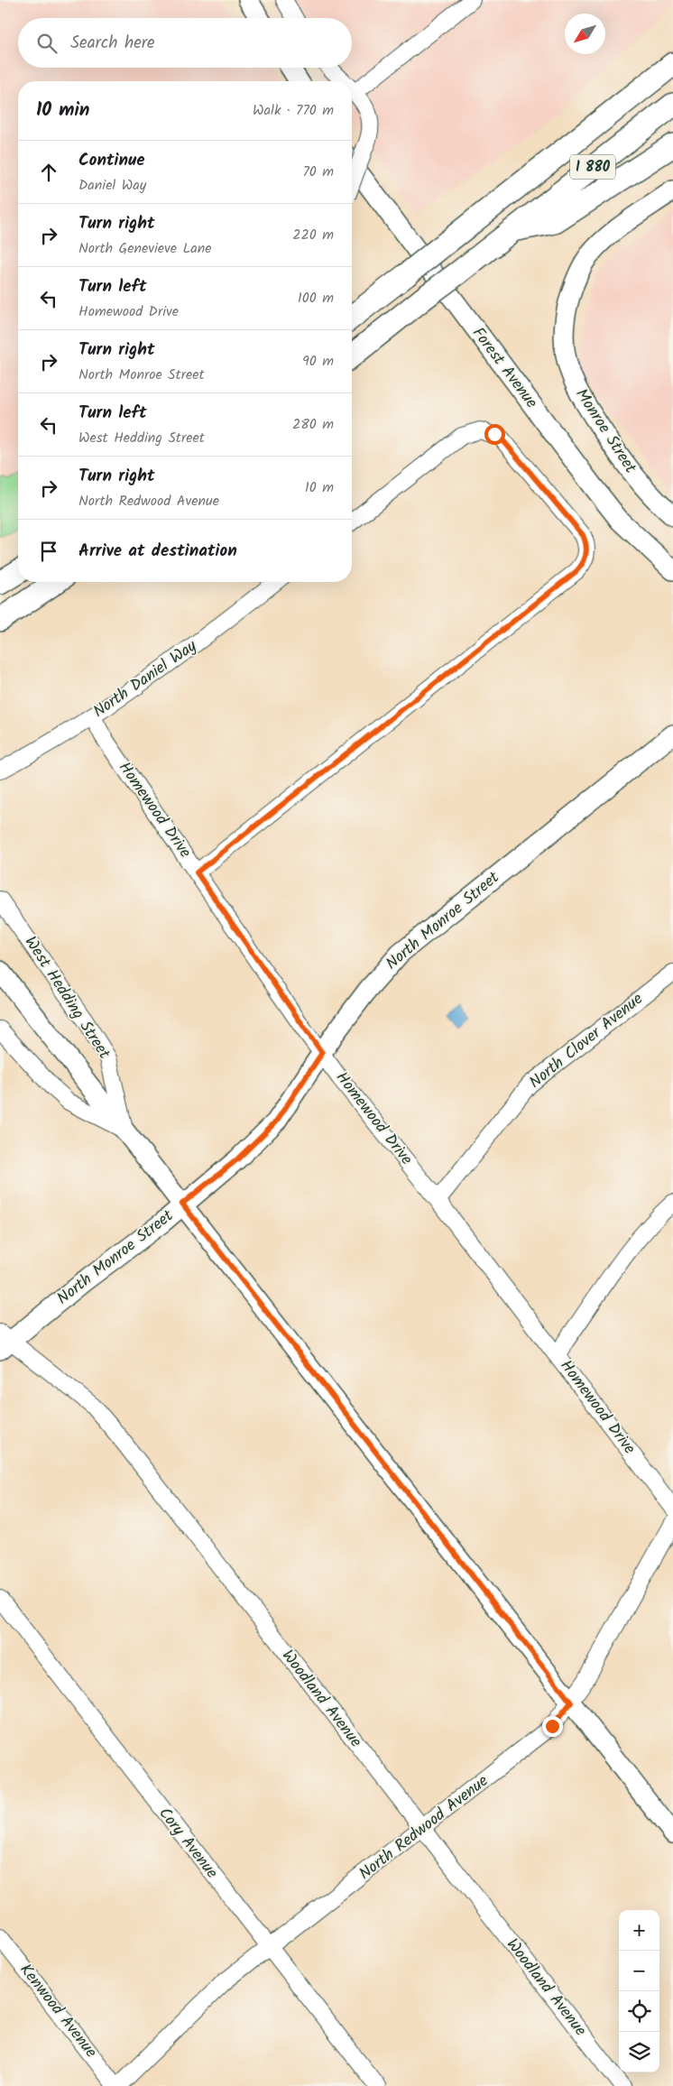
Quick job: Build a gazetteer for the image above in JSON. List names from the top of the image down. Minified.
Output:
{"streets":{"highway":["I 880"],"main road":["Forest Avenue","Monroe Street","North Monroe Street","West Hedding Street"],"street":["North Daniel Way","Homewood Drive","North Clover Avenue","Woodland Avenue","North Redwood Avenue","Cory Avenue","Kenwood Avenue"]},"crossings":[["North Daniel Way","Homewood Drive"],["Homewood Drive","North Monroe Street"],["Homewood Drive","North Clover Avenue"],["North Monroe Street","West Hedding Street"],["North Monroe Street","Woodland Avenue"],["West Hedding Street","North Redwood Avenue"],["Woodland Avenue","North Redwood Avenue"],["North Redwood Avenue","Cory Avenue"],["North Redwood Avenue","Kenwood Avenue"]],"north":"bottom left","page":{"search":"Search here","heading":["10 min","Walk · 770 m"],"list":[["Continue","Daniel Way","70 m"],["Turn right","North Genevieve Lane","220 m"],["Turn left","Homewood Drive","100 m"],["Turn right","North Monroe Street","90 m"],["Turn left","West Hedding Street","280 m"],["Turn right","North Redwood Avenue","10 m"],"Arrive at destination"],"map_buttons":["+","−"]}}
